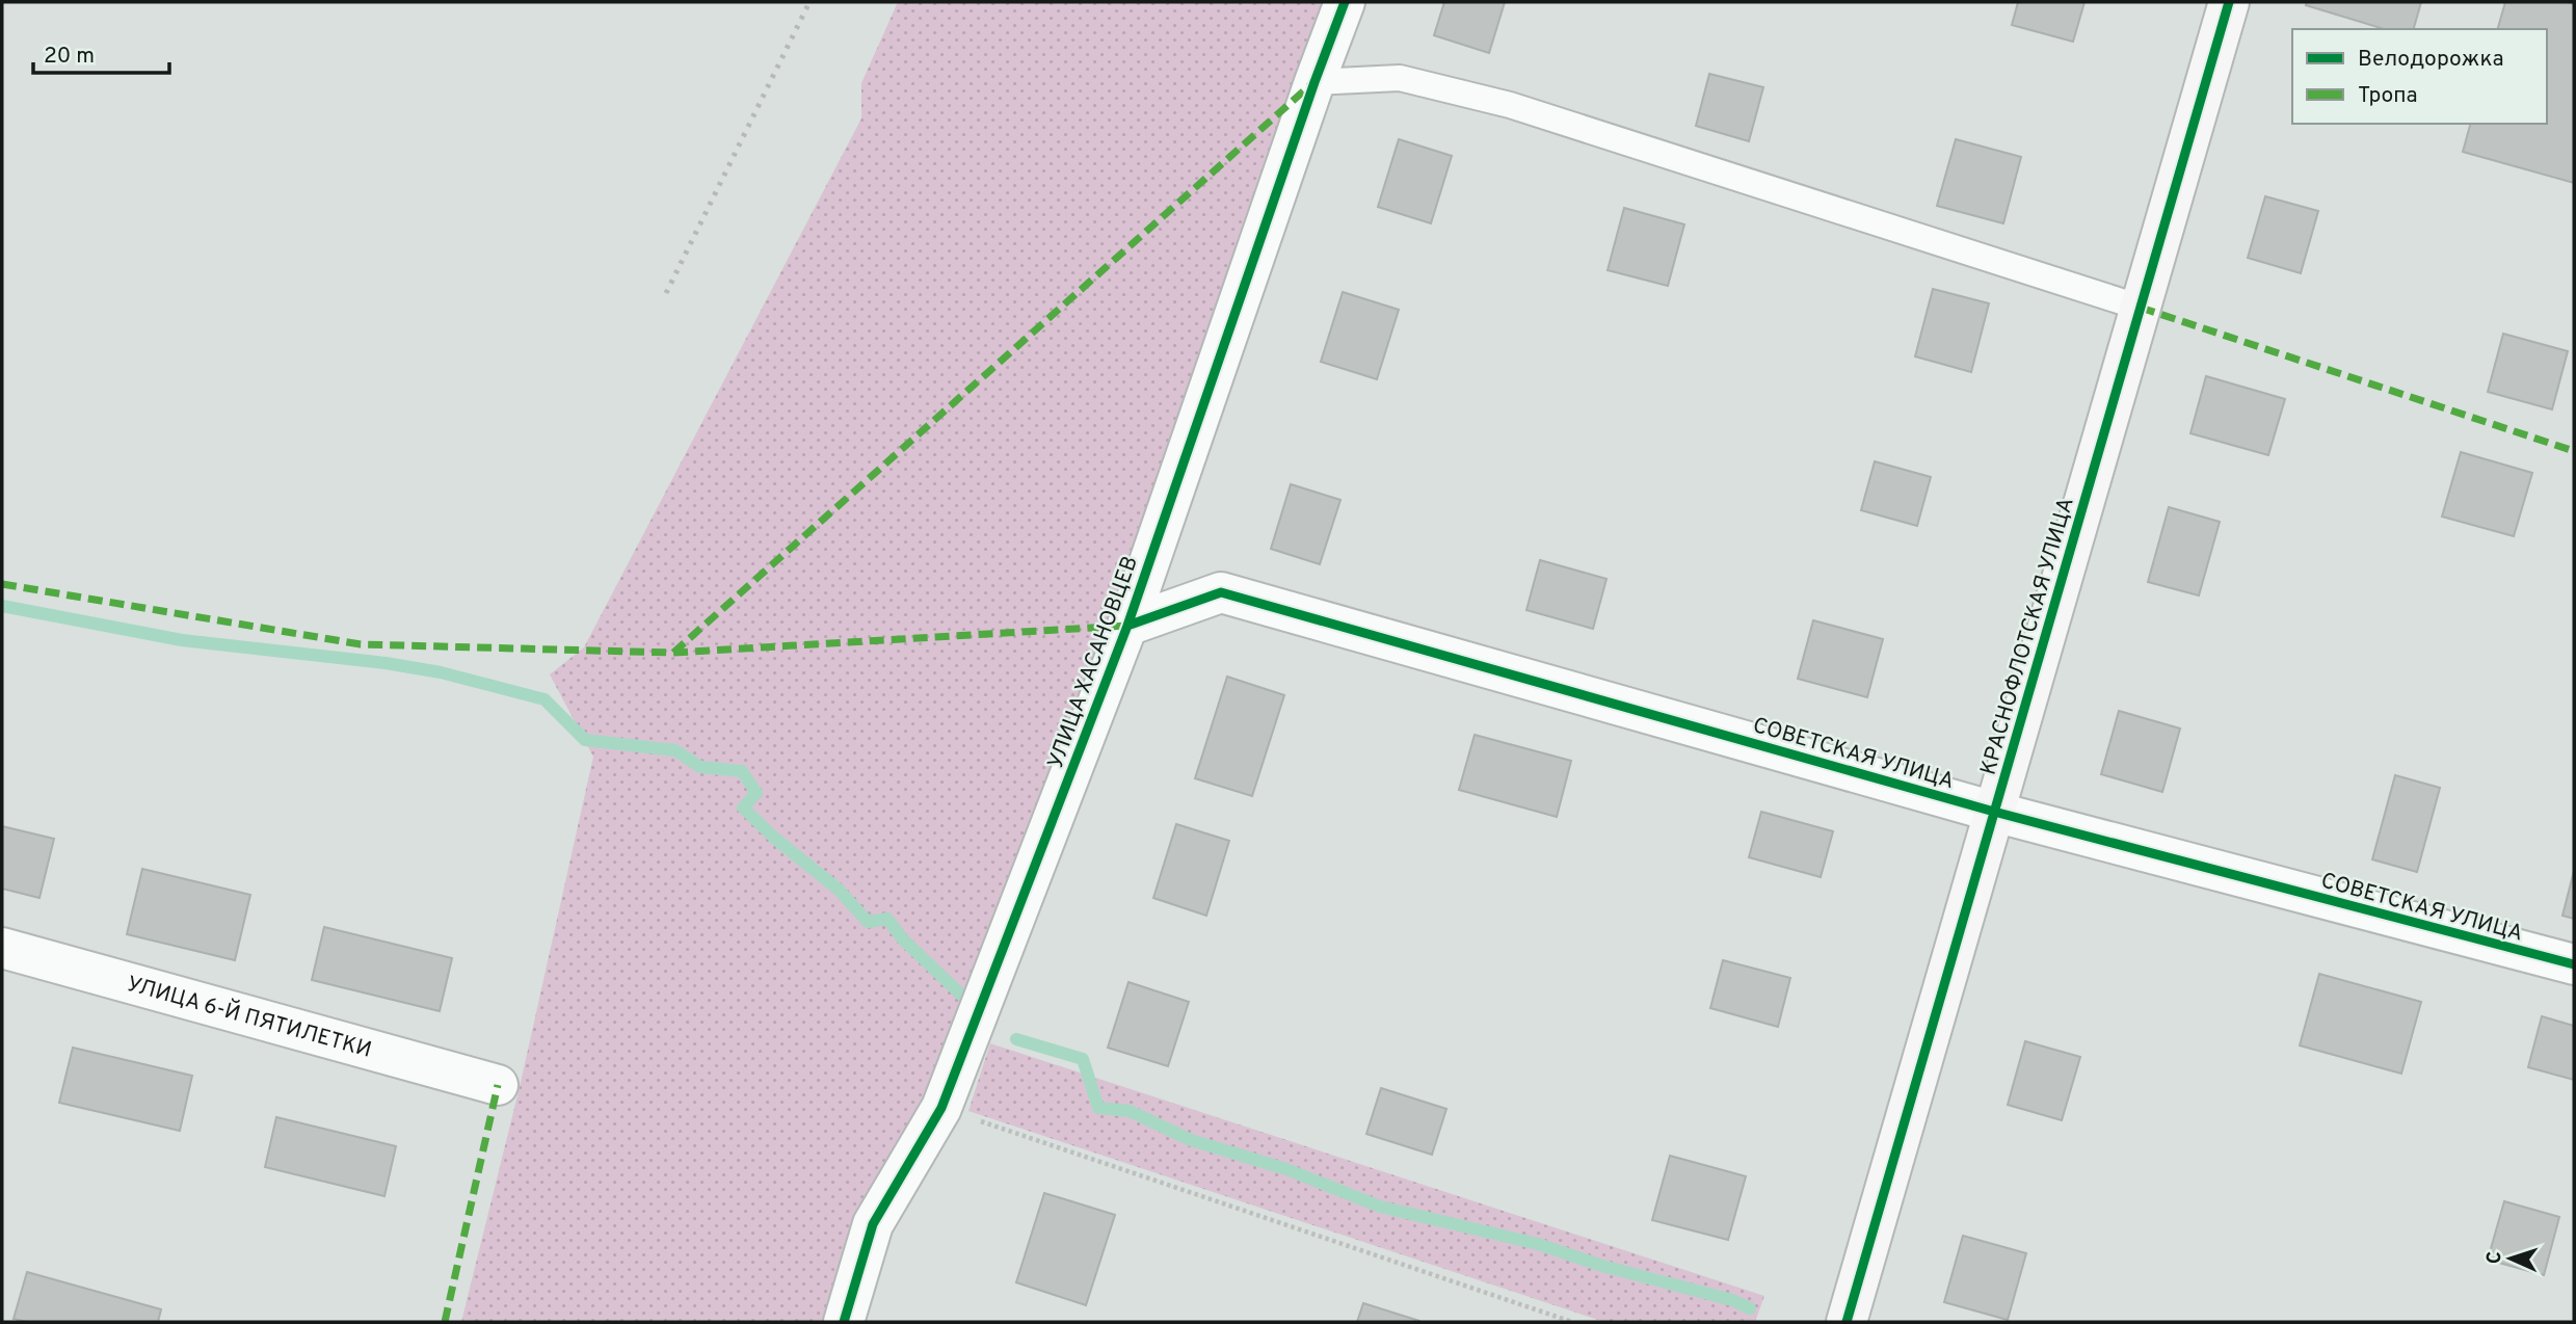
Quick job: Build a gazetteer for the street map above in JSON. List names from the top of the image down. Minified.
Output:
{"streets":{"street":["КРАСНОФЛОТСКАЯ УЛИЦА","УЛИЦА ХАСАНОВЦЕВ","СОВЕТСКАЯ УЛИЦА","УЛИЦА 6-Й ПЯТИЛЕТКИ"]},"crossings":[["КРАСНОФЛОТСКАЯ УЛИЦА","СОВЕТСКАЯ УЛИЦА"],["УЛИЦА ХАСАНОВЦЕВ","СОВЕТСКАЯ УЛИЦА"]],"legend":["Велодорожка","Тропа"],"scale_bar":"20 m","north":"left"}
